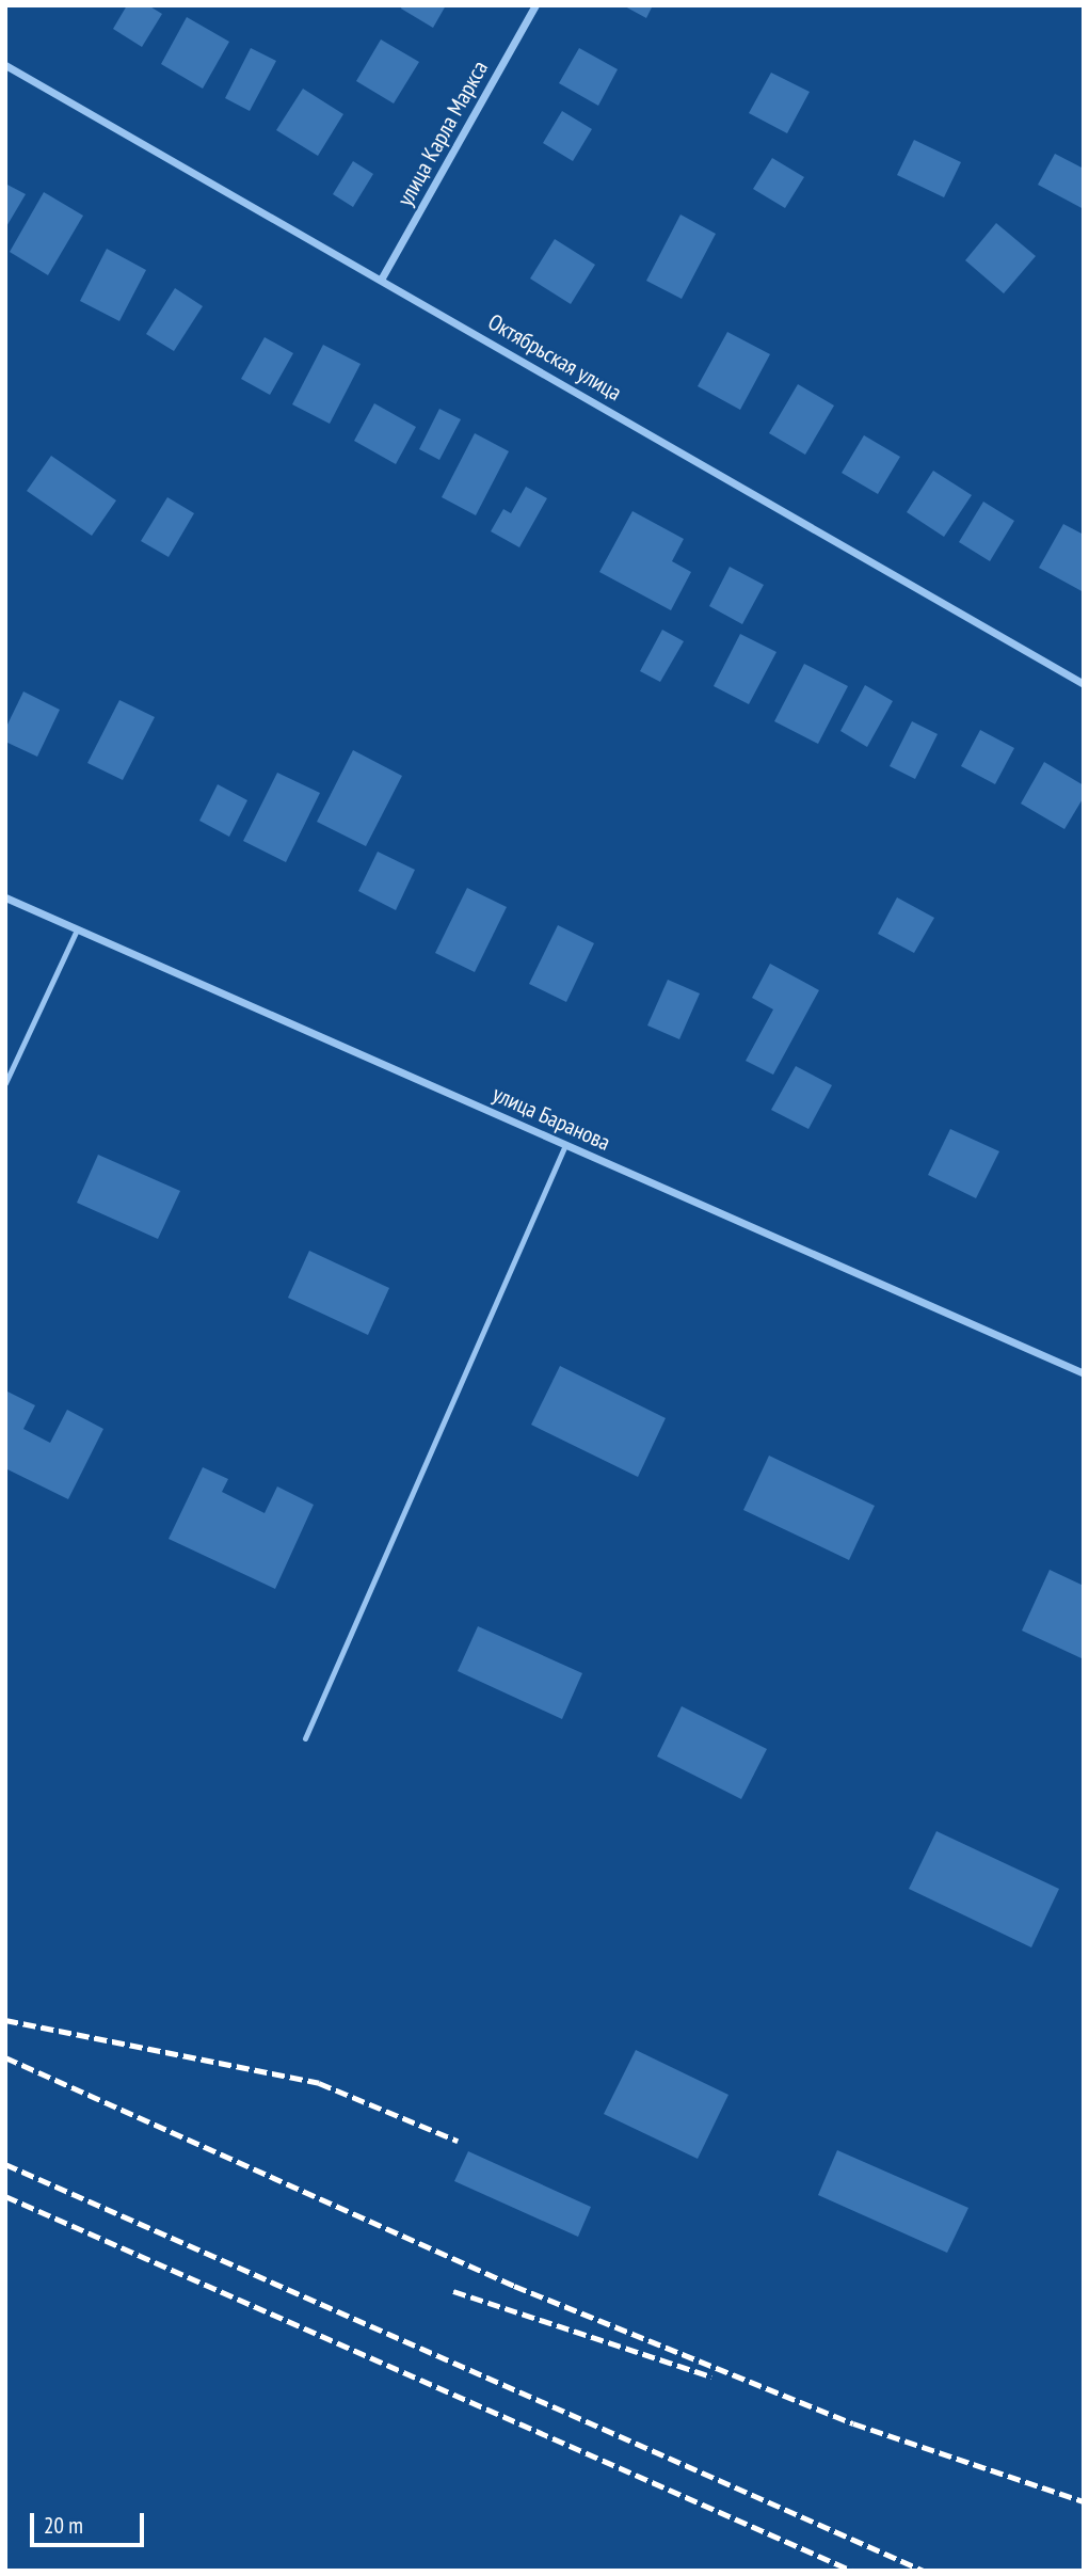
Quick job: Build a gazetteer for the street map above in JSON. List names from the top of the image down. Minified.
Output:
{"streets":{"street":["улица Карла Маркса","Октябрьская улица","улица Баранова"]},"crossings":[["улица Карла Маркса","Октябрьская улица"]],"scale_bar":"20 m"}
